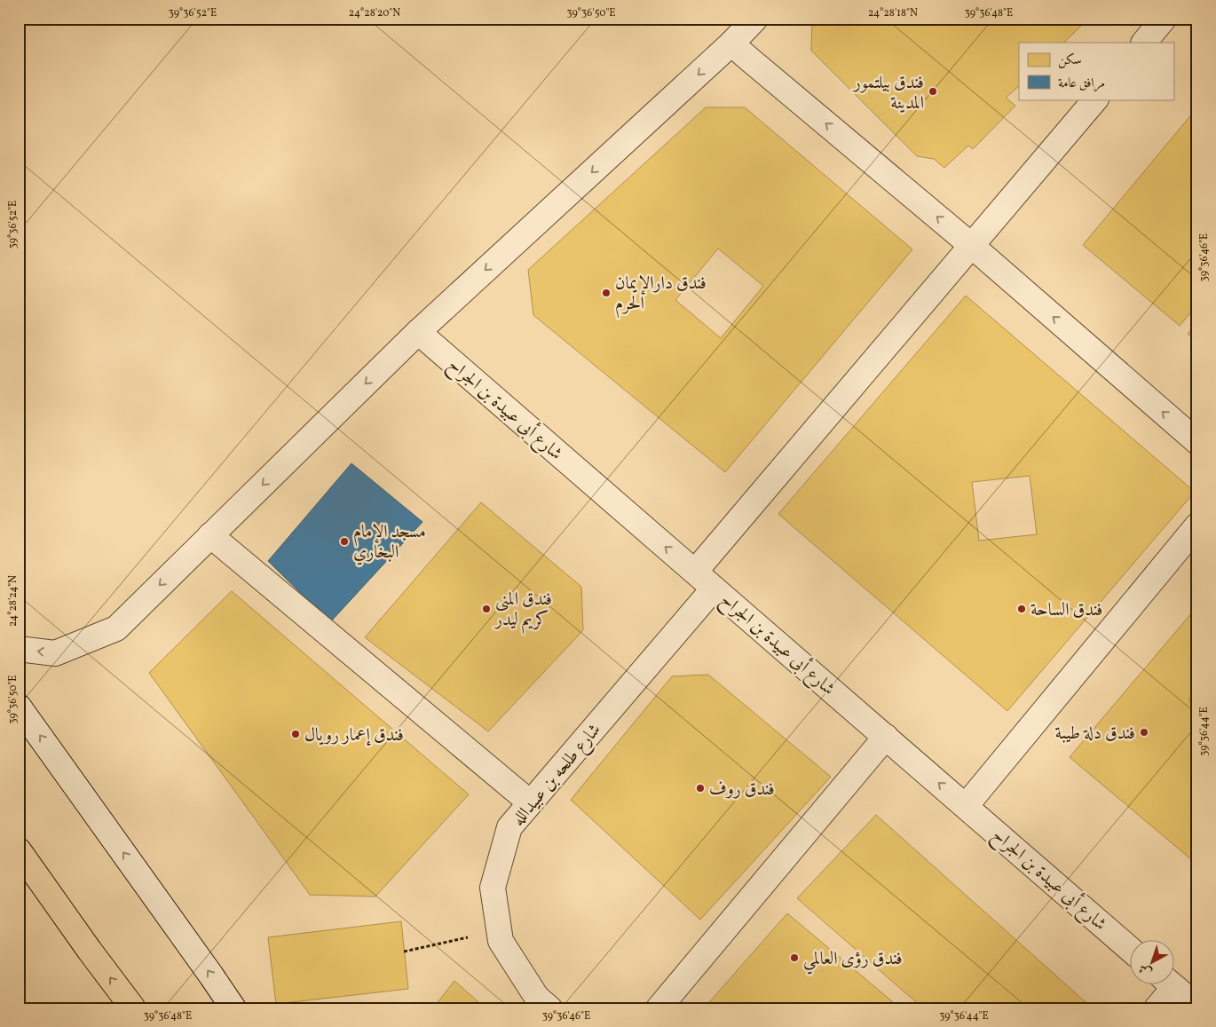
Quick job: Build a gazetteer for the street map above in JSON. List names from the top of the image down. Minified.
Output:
{"streets":{"street":["شارع أبى عبيدة بن الجراح","شارع طلحه بن عبيدالله"]},"crossings":[["شارع أبى عبيدة بن الجراح","شارع طلحه بن عبيدالله"]],"one_way":["شارع أبى عبيدة بن الجراح"],"places":["فندق بيلتمور المدينة","فندق دارالإيمان الحرم","مسجد الإمام البخاري","فندق المنى كريم ليدر","فندق الساحة","فندق دلة طيبة","فندق إعمار رويال","فندق روف","فندق رؤى العالمي"],"legend":["سكن","مرافق عامة"],"north":"bottom left","coordinates":["39°36'52\"E","24°28'20\"N","39°36'50\"E","24°28'18\"N","39°36'48\"E","39°36'46\"E","24°28'24\"N","39°36'44\"E"]}
